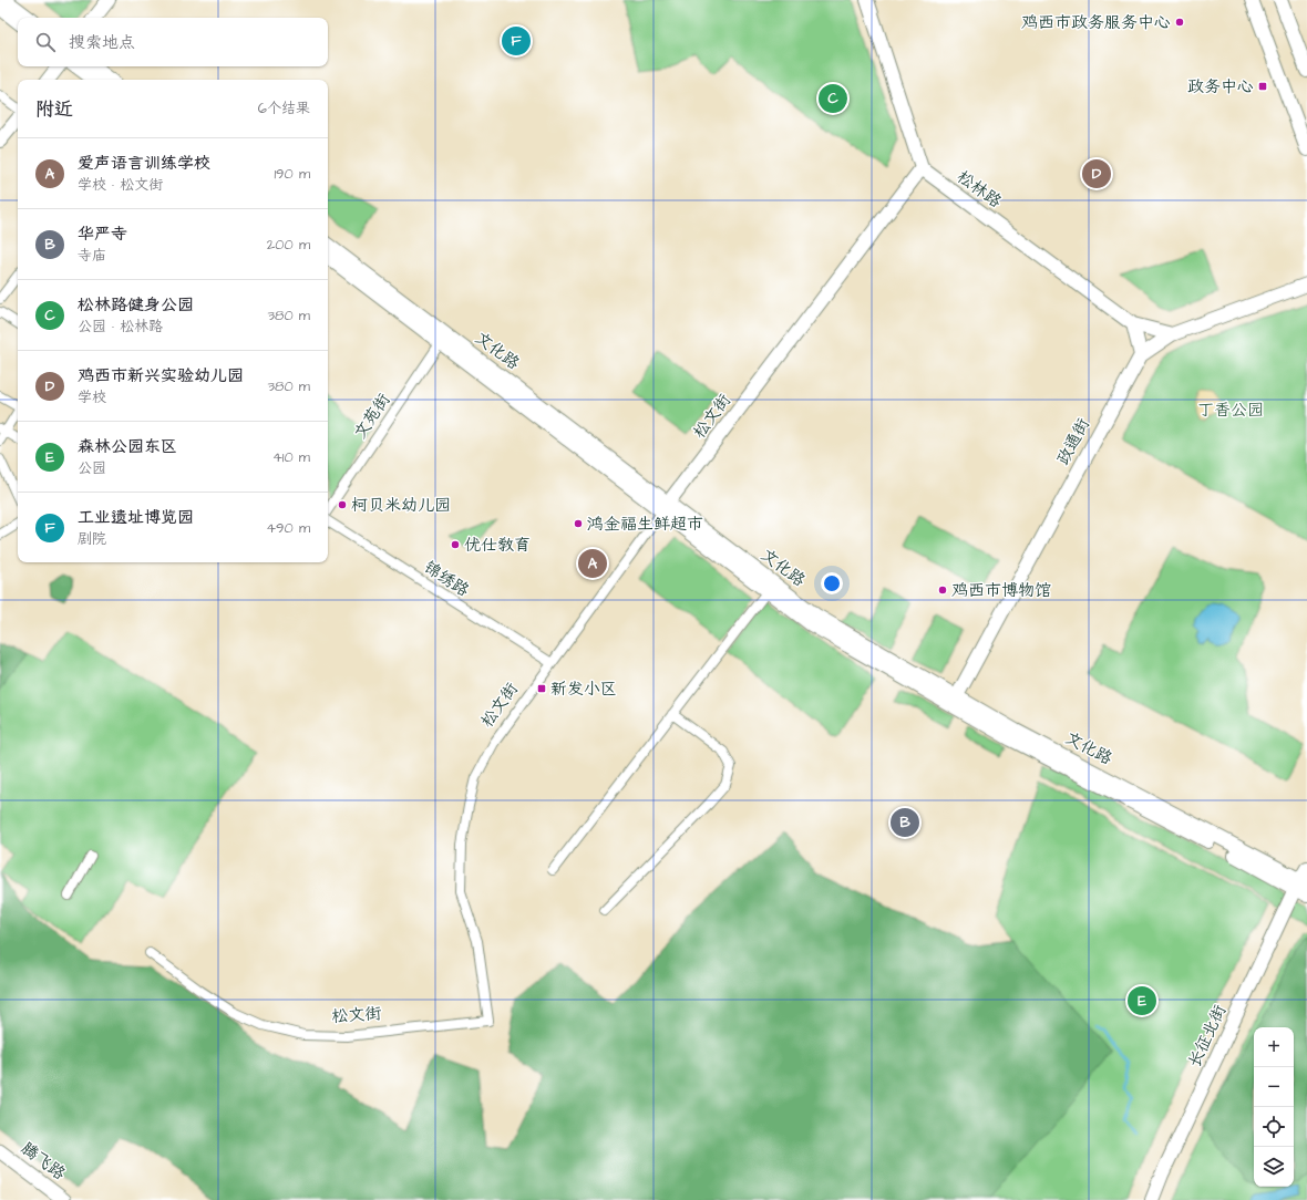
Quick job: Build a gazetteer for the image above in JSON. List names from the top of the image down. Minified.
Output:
{"streets":{"main road":["松林路","文化路","松文街","政通街","长征北街","腾飞路"],"street":["文苑街","锦绣路"]},"crossings":[["松林路","松文街"],["文化路","文苑街"],["文化路","松文街"],["文化路","政通街"],["文化路","长征北街"],["松文街","锦绣路"]],"parks":["丁香公园"],"places":{"other":["鸡西市政务服务中心","柯贝米幼儿园","鸿金福生鲜超市","优仕教育","鸡西市博物馆"],"transit":["政务中心","新发小区"]},"page":{"search":"搜索地点","pins":["F","C","D","A","B","E"],"heading":["附近","6个结果"],"list":[{"mark":"A","name":"爱声语言训练学校","note":"学校 · 松文街","value":"190 m"},{"mark":"B","name":"华严寺","note":"寺庙","value":"200 m"},{"mark":"C","name":"松林路健身公园","note":"公园 · 松林路","value":"380 m"},{"mark":"D","name":"鸡西市新兴实验幼儿园","note":"学校","value":"380 m"},{"mark":"E","name":"森林公园东区","note":"公园","value":"410 m"},{"mark":"F","name":"工业遗址博览园","note":"剧院","value":"490 m"}],"map_buttons":["+","−"]}}
